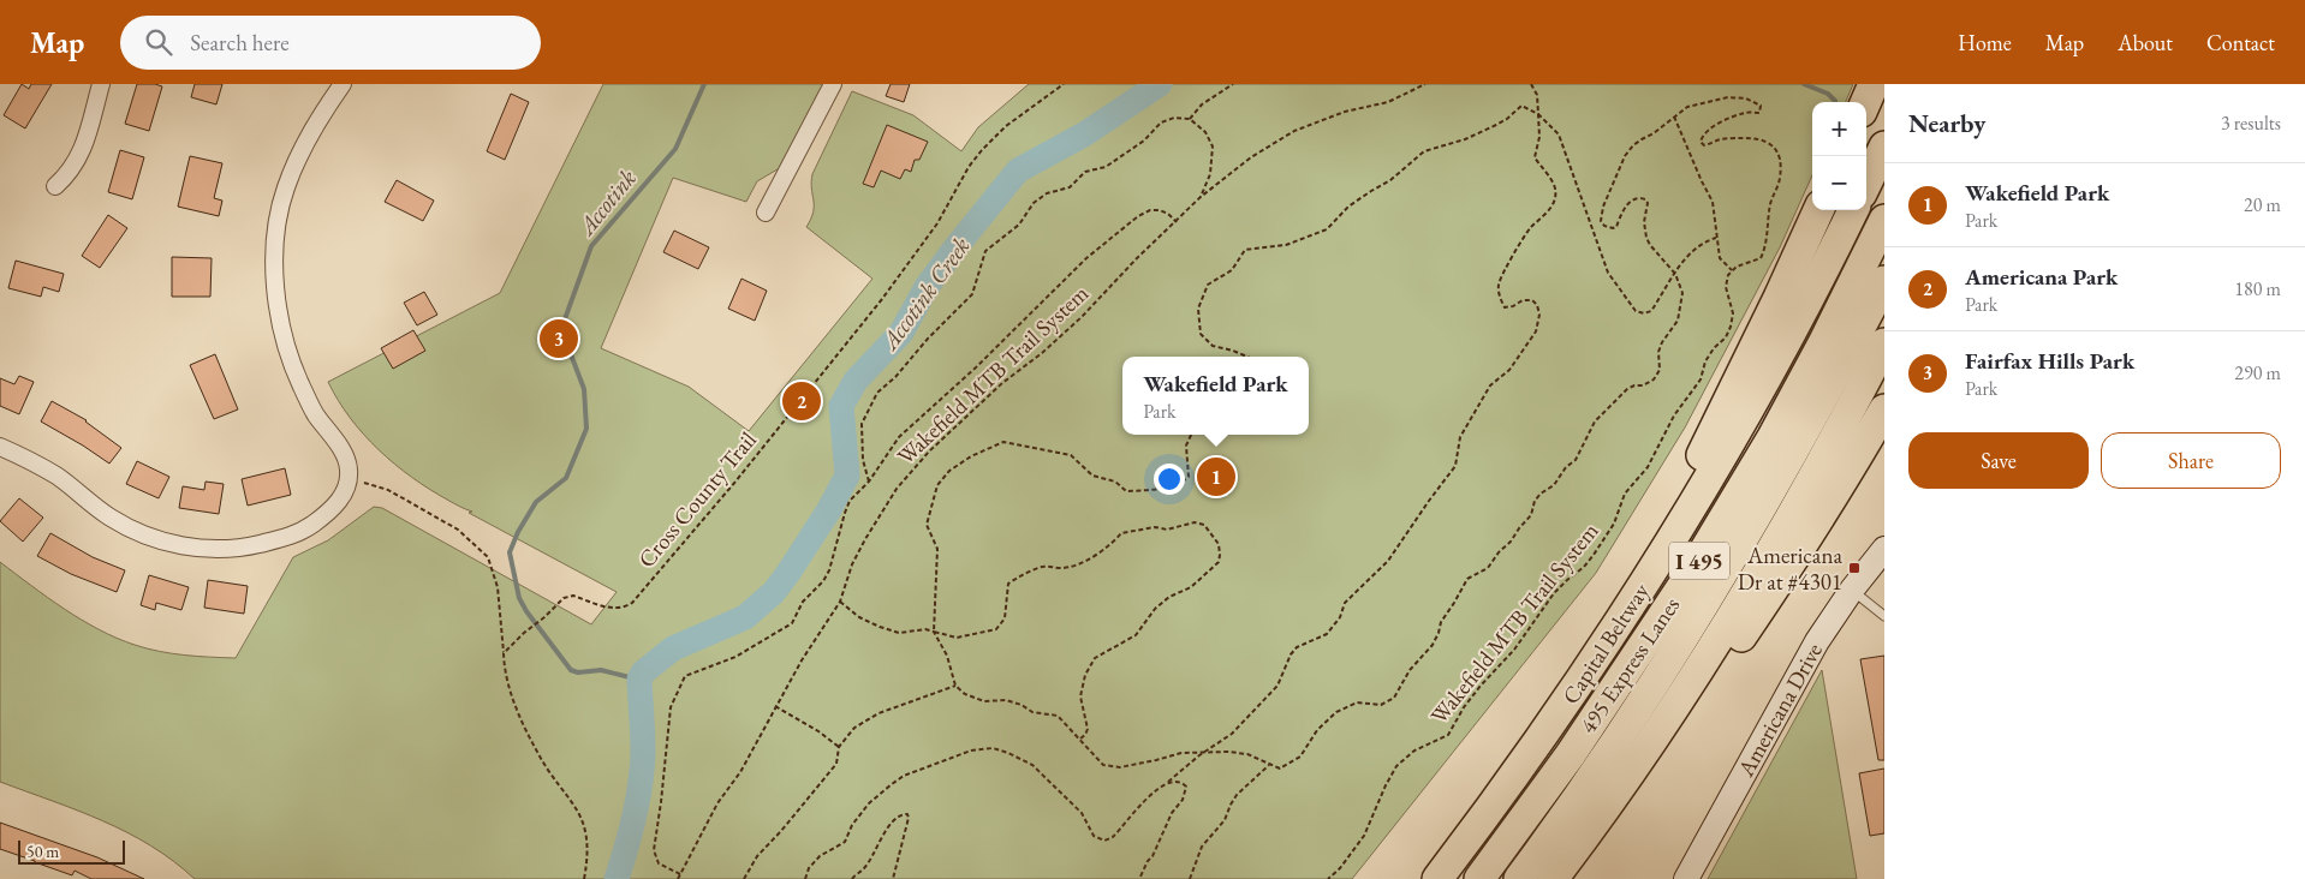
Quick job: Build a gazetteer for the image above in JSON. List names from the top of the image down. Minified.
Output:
{"streets":{"highway":["I 495","Capital Beltway","495 Express Lanes"],"street":["Americana Drive"],"path":["Wakefield MTB Trail System","Cross County Trail"]},"water":["Accotink","Accotink Creek"],"places":{"transit":["Americana Dr at #4301"]},"scale_bar":"50 m","page":{"header":"Map","search":"Search here","nav":["Home","Map","About","Contact"],"heading":["Nearby","3 results"],"map_buttons":["+","−"],"list":[{"mark":"1","name":"Wakefield Park","note":"Park","value":"20 m"},{"mark":"2","name":"Americana Park","note":"Park","value":"180 m"},{"mark":"3","name":"Fairfax Hills Park","note":"Park","value":"290 m"}],"pins":["3","2","1"],"popup":["Wakefield Park","Park"],"buttons":["Save","Share"],"scale":"50 m"}}
